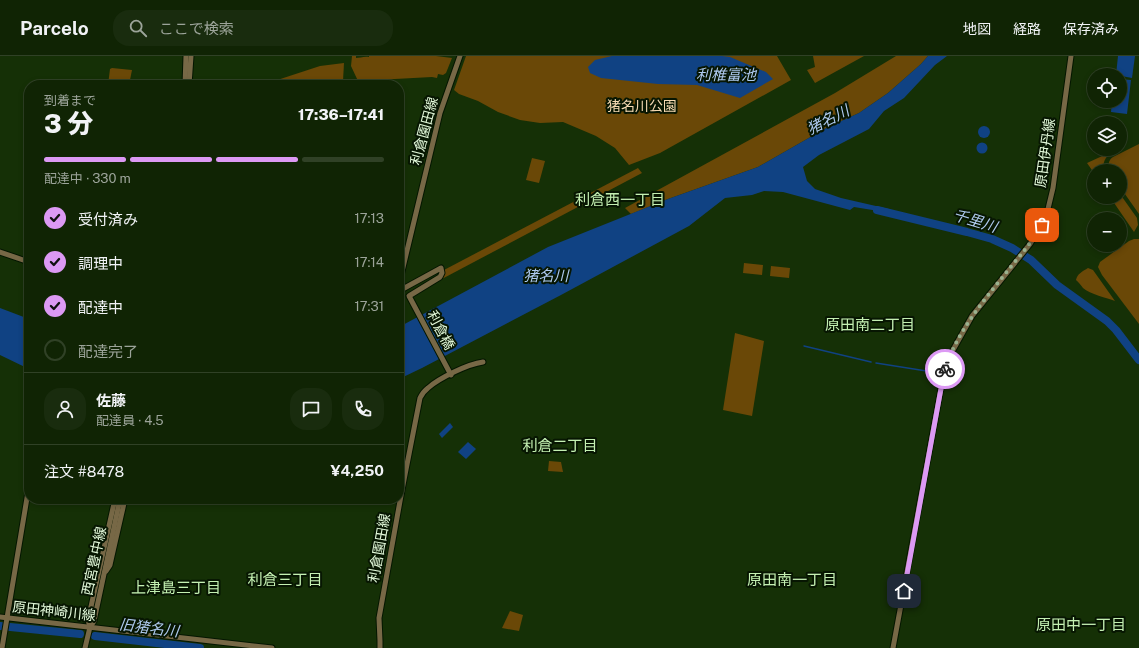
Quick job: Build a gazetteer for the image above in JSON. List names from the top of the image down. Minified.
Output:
{"streets":{"street":["利倉園田線","原田伊丹線","利倉橋","西宮豊中線","原田神崎川線"]},"crossings":[["利倉園田線","利倉橋"],["西宮豊中線","原田神崎川線"]],"districts":["利倉西一丁目","原田南二丁目","利倉二丁目","利倉三丁目","原田南一丁目","上津島三丁目","原田中一丁目"],"water":["利椎富池","猪名川","千里川","旧猪名川"],"parks":["猪名川公園"],"page":{"header":"Parcelo","search":"ここで検索","nav":["地図","経路","保存済み"],"map_buttons":["+","−"],"heading":["3 分","到着まで","17:36–17:41"],"panel":["佐藤","配達員 · 4.5","注文 #8478","¥4,250"],"bar":"配達中 · 330 m","list":[["受付済み","17:13"],["調理中","17:14"],["配達中","17:31"],"配達完了"]}}
